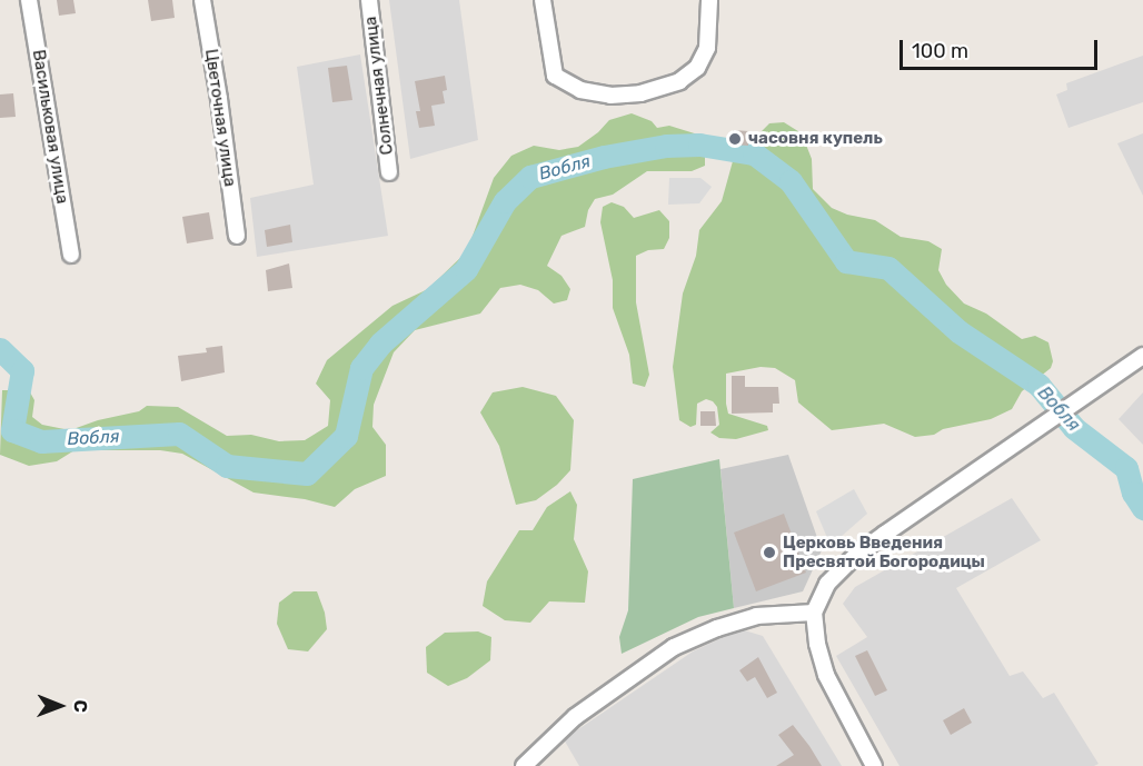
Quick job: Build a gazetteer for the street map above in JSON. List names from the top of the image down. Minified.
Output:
{"streets":{"street":["Солнечная улица","Цветочная улица","Васильковая улица"]},"water":["Вобля"],"places":["часовня купель","Церковь Введения Пресвятой Богородицы"],"scale_bar":"100 m","north":"right"}
